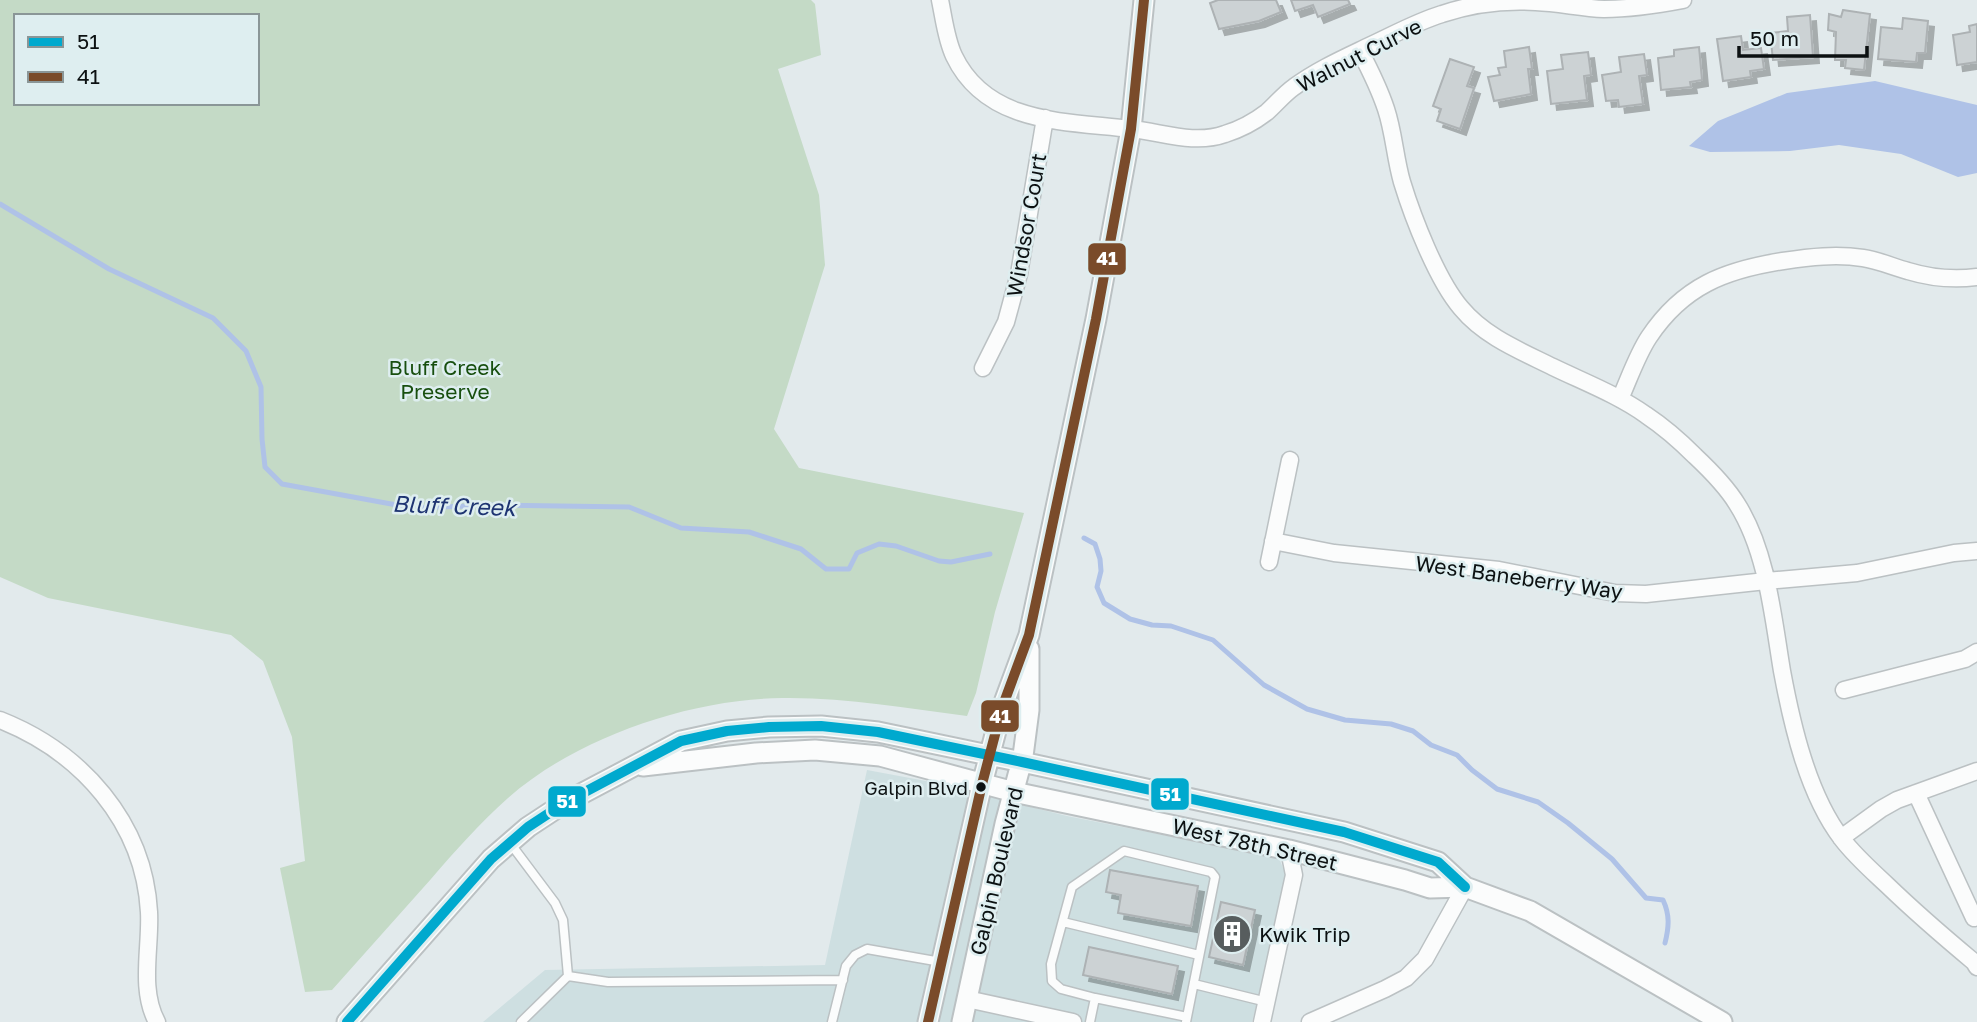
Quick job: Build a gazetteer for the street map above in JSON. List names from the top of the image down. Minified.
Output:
{"streets":{"street":["Walnut Curve","Windsor Court","West Baneberry Way","West 78th Street","Galpin Boulevard"]},"crossings":[["Walnut Curve","Windsor Court"],["Walnut Curve","Galpin Boulevard"],["West 78th Street","Galpin Boulevard"]],"water":["Bluff Creek"],"parks":["Bluff Creek Preserve"],"places":{"other":["Galpin Blvd"],"building":["Kwik Trip"]},"lines":["transit line 41","transit line 51"],"legend":["51","41"],"scale_bar":"50 m"}
